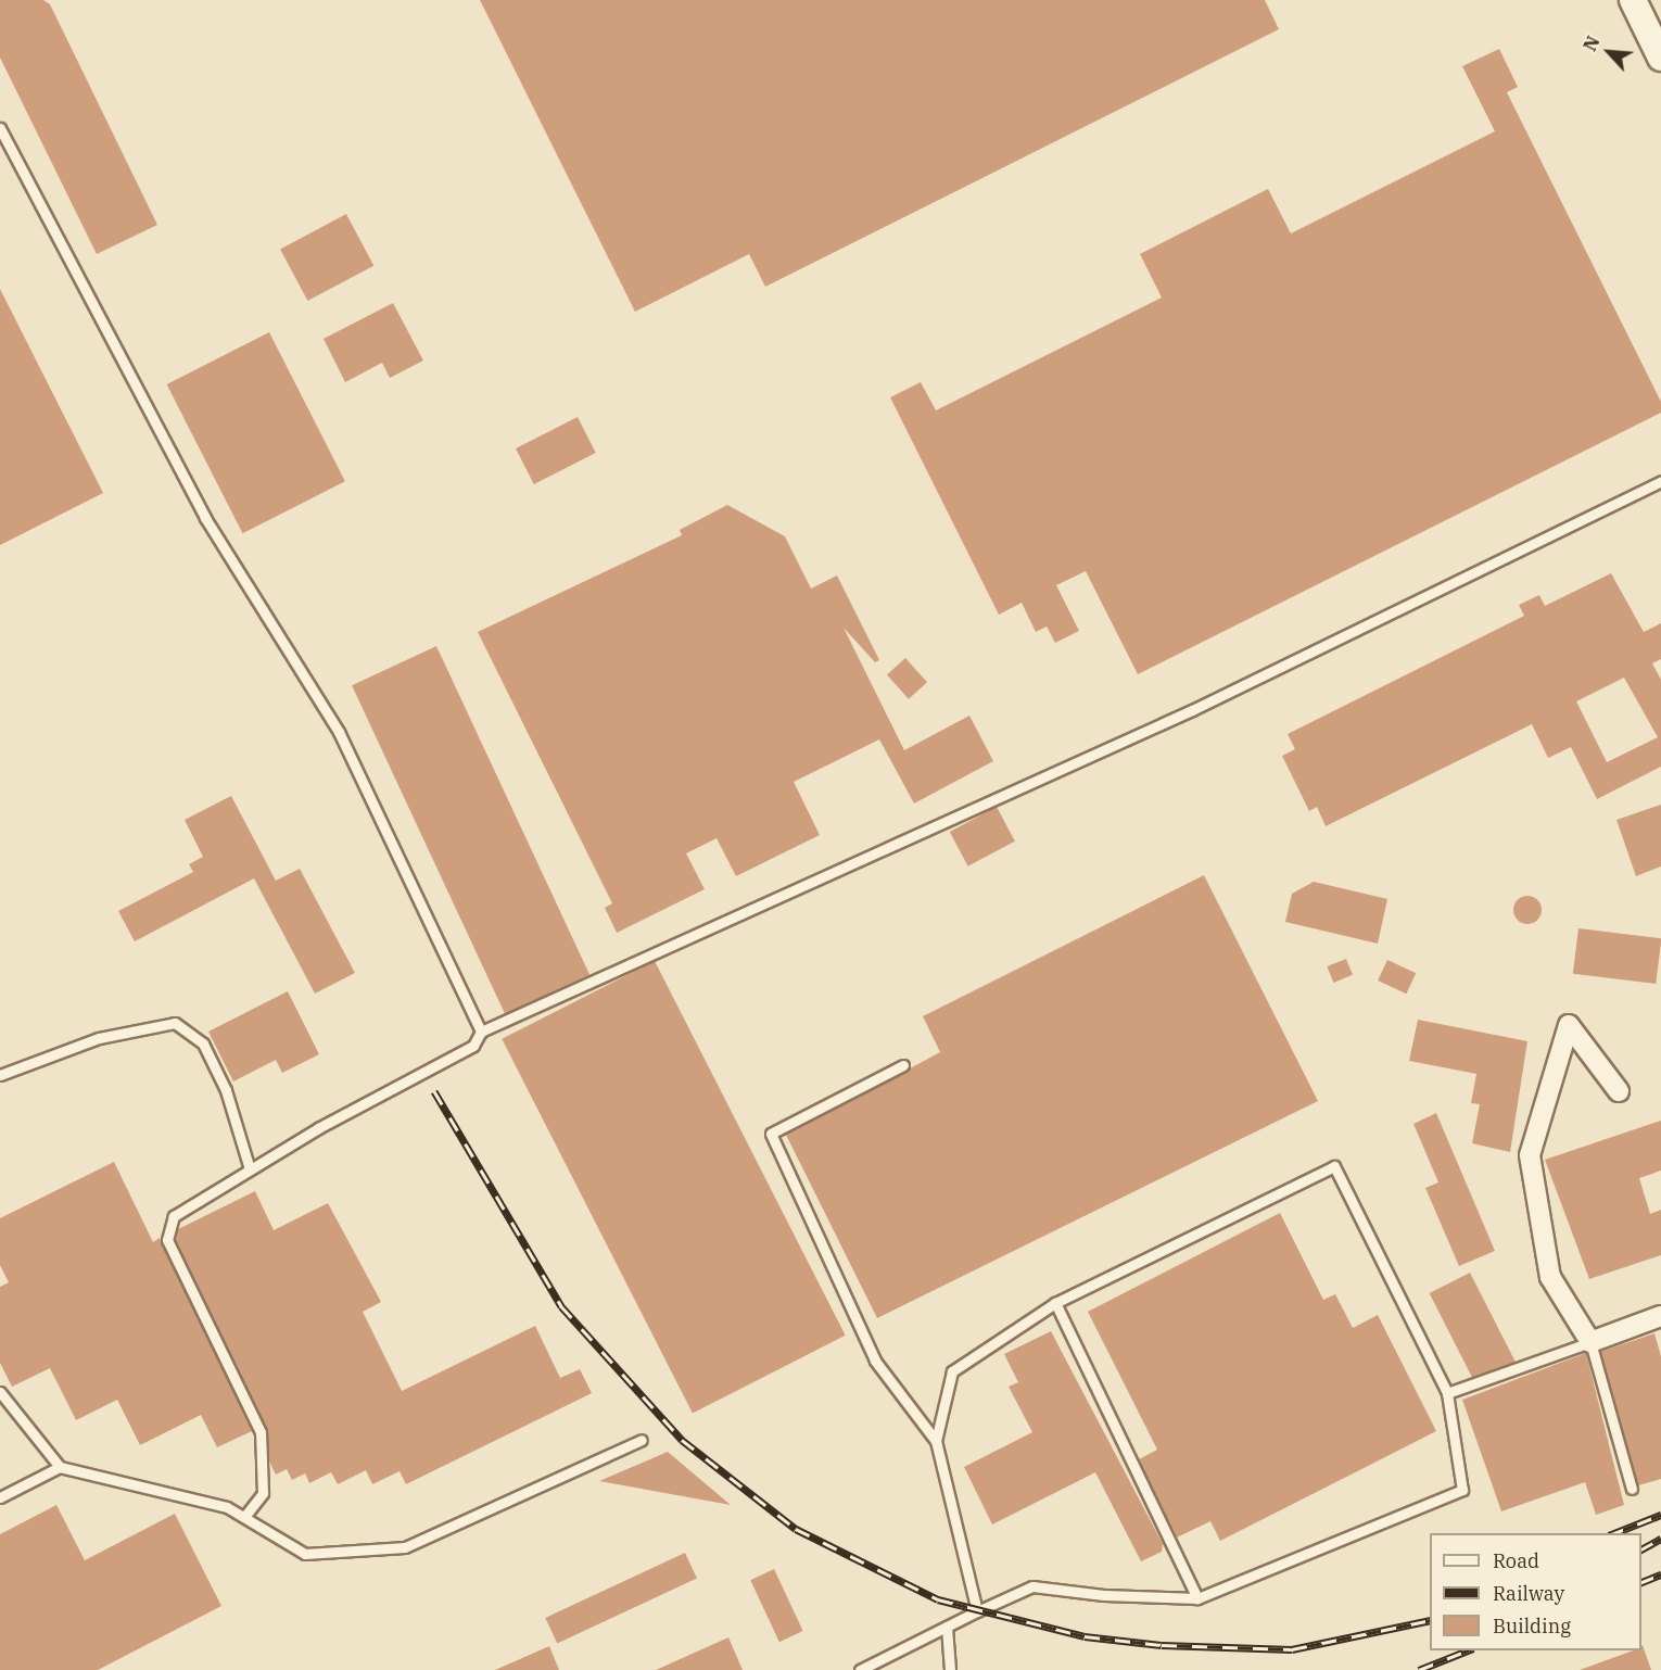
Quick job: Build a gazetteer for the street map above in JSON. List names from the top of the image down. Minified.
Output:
{"legend":["Road","Railway","Building"],"north":"top left"}
